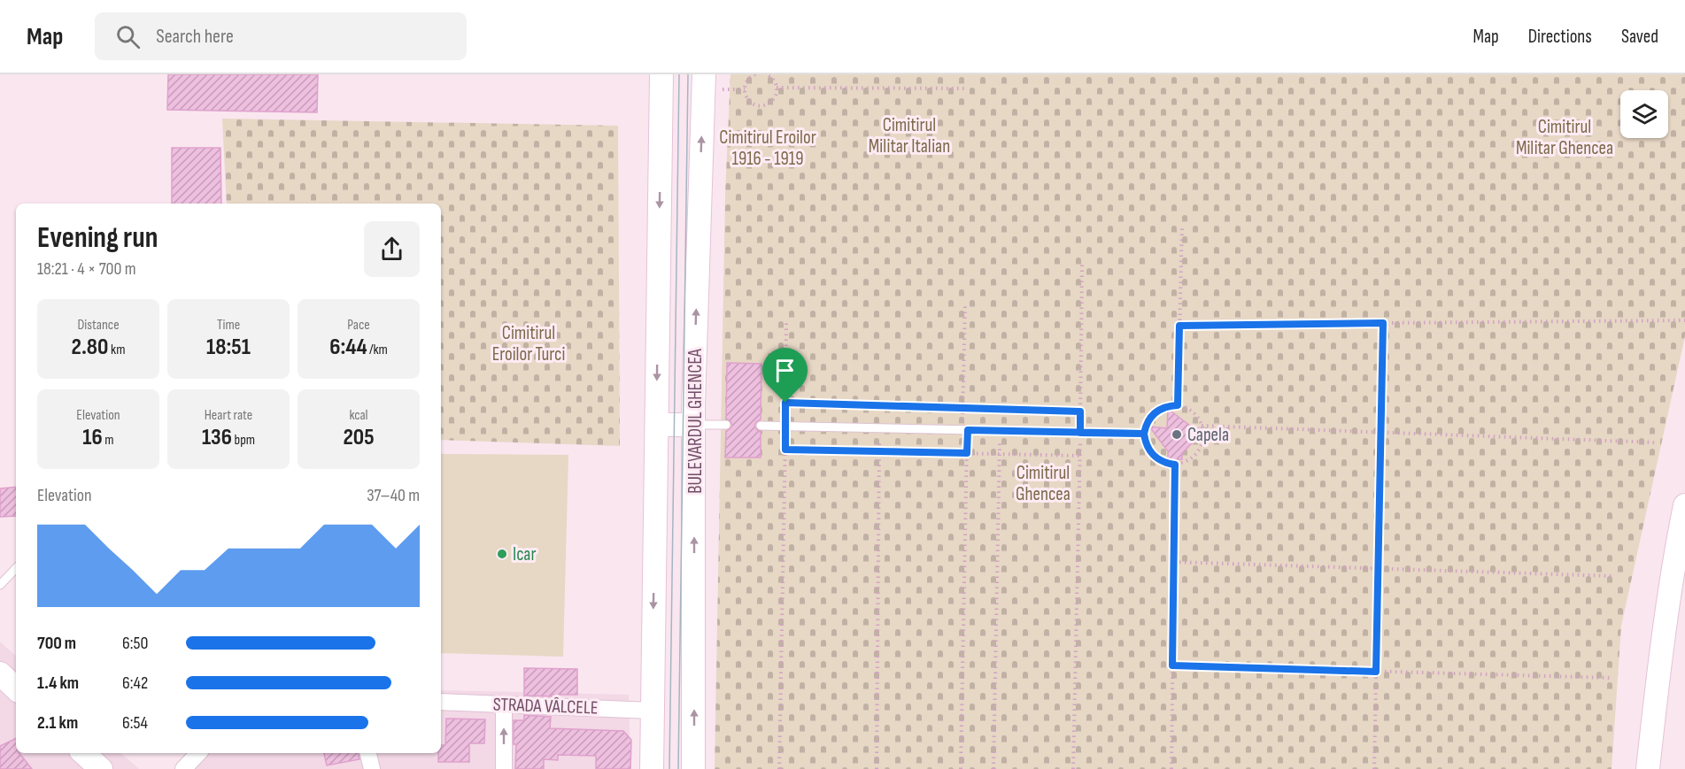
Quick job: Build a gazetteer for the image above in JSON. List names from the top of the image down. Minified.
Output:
{"streets":{"main road":["BULEVARDUL GHENCEA"],"street":["STRADA VÂLCELE"]},"crossings":[["BULEVARDUL GHENCEA","STRADA VÂLCELE"]],"parks":["Cimitirul Militar Italian","Cimitirul Militar Ghencea","Cimitirul Eroilor 1916 - 1919","Cimitirul Eroilor Turci","Cimitirul Ghencea"],"places":["Capela","Icar"],"page":{"header":"Map","search":"Search here","nav":["Map","Directions","Saved"],"heading":["Evening run","18:21 · 4 × 700 m"],"stats":[["Distance","2.80 km"],["Time","18:51"],["Pace","6:44 /km"],["Elevation","16 m"],["Heart rate","136 bpm"],["kcal","205"]],"chart":["Elevation","37–40 m"],"list":[{"name":"700 m","note":"6:50"},{"name":"1.4 km","note":"6:42"},{"name":"2.1 km","note":"6:54"}]}}
